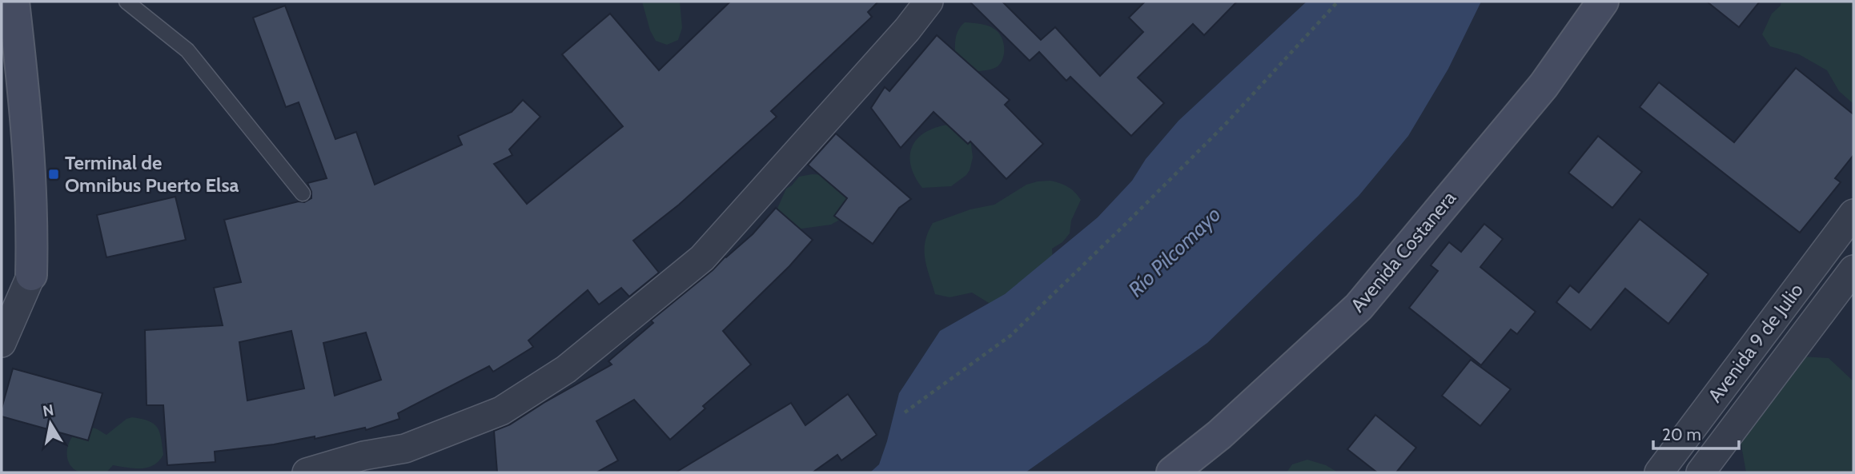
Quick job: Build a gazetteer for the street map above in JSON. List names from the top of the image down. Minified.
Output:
{"streets":{"street":["Avenida Costanera","Avenida 9 de Julio"]},"water":["Río Pilcomayo"],"places":{"transit":["Terminal de Omnibus Puerto Elsa"]},"scale_bar":"20 m","north":"top"}
